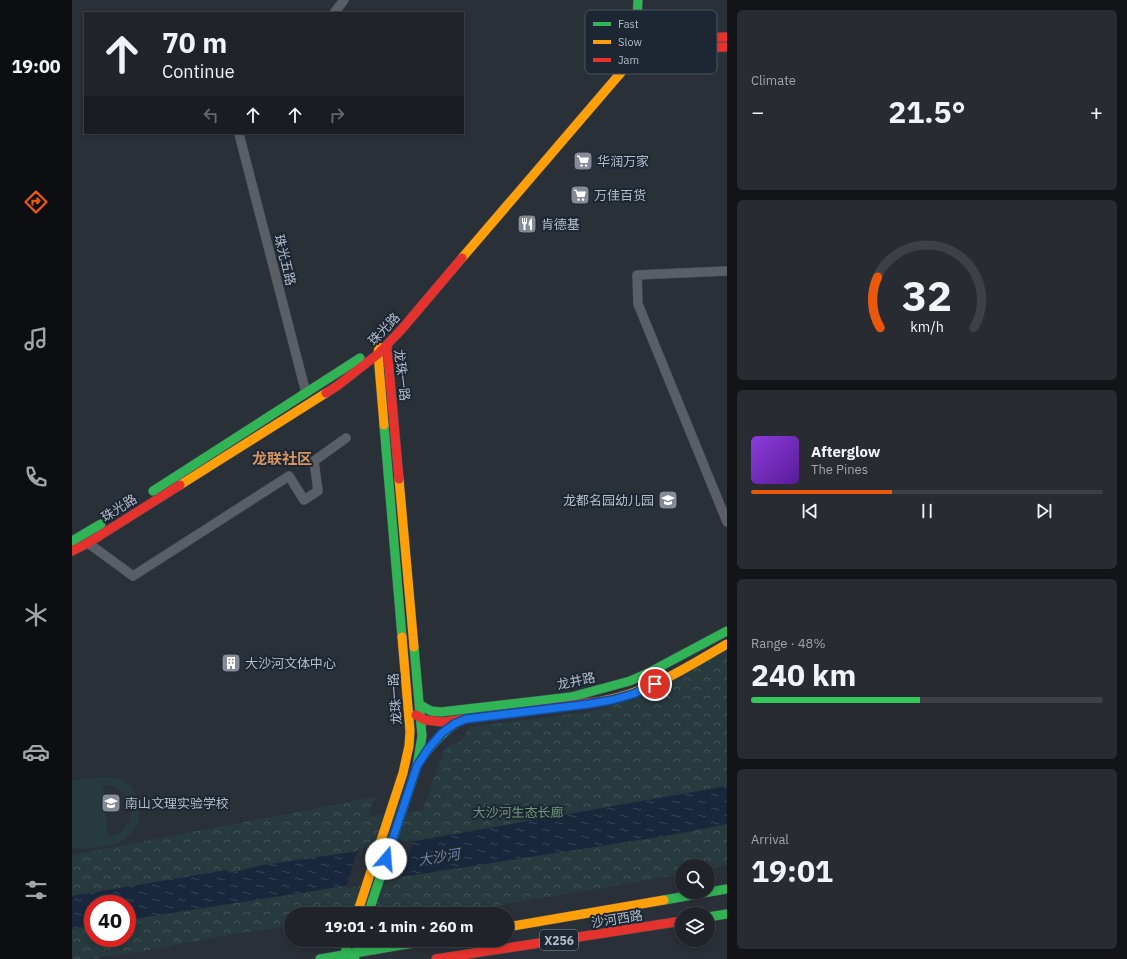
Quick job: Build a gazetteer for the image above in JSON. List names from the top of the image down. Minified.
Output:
{"streets":{"street":["珠光五路","珠光路","龙珠一路","龙井路","沙河西路","X256"]},"crossings":[["珠光五路","珠光路"],["珠光路","龙珠一路"],["龙珠一路","龙井路"]],"districts":["龙联社区"],"water":["大沙河"],"parks":["大沙河生态长廊"],"places":{"supermarket":["华润万家","万佳百货"],"restaurant":["肯德基"],"school or university":["龙都名园幼儿园","南山文理实验学校"],"building":["大沙河文体中心"]},"legend":["Fast","Slow","Jam"],"page":{"tabs":"19:00","tile":["Climate",["Range · 48%","240 km"],["Arrival","19:01"]],"turn":["70 m","Continue"],"heat":["−","21.5°","+"],"song":["Afterglow","The Pines"],"limit":"40","trip":"19:01 · 1 min · 260 m","gauge":["32","km/h"]}}
